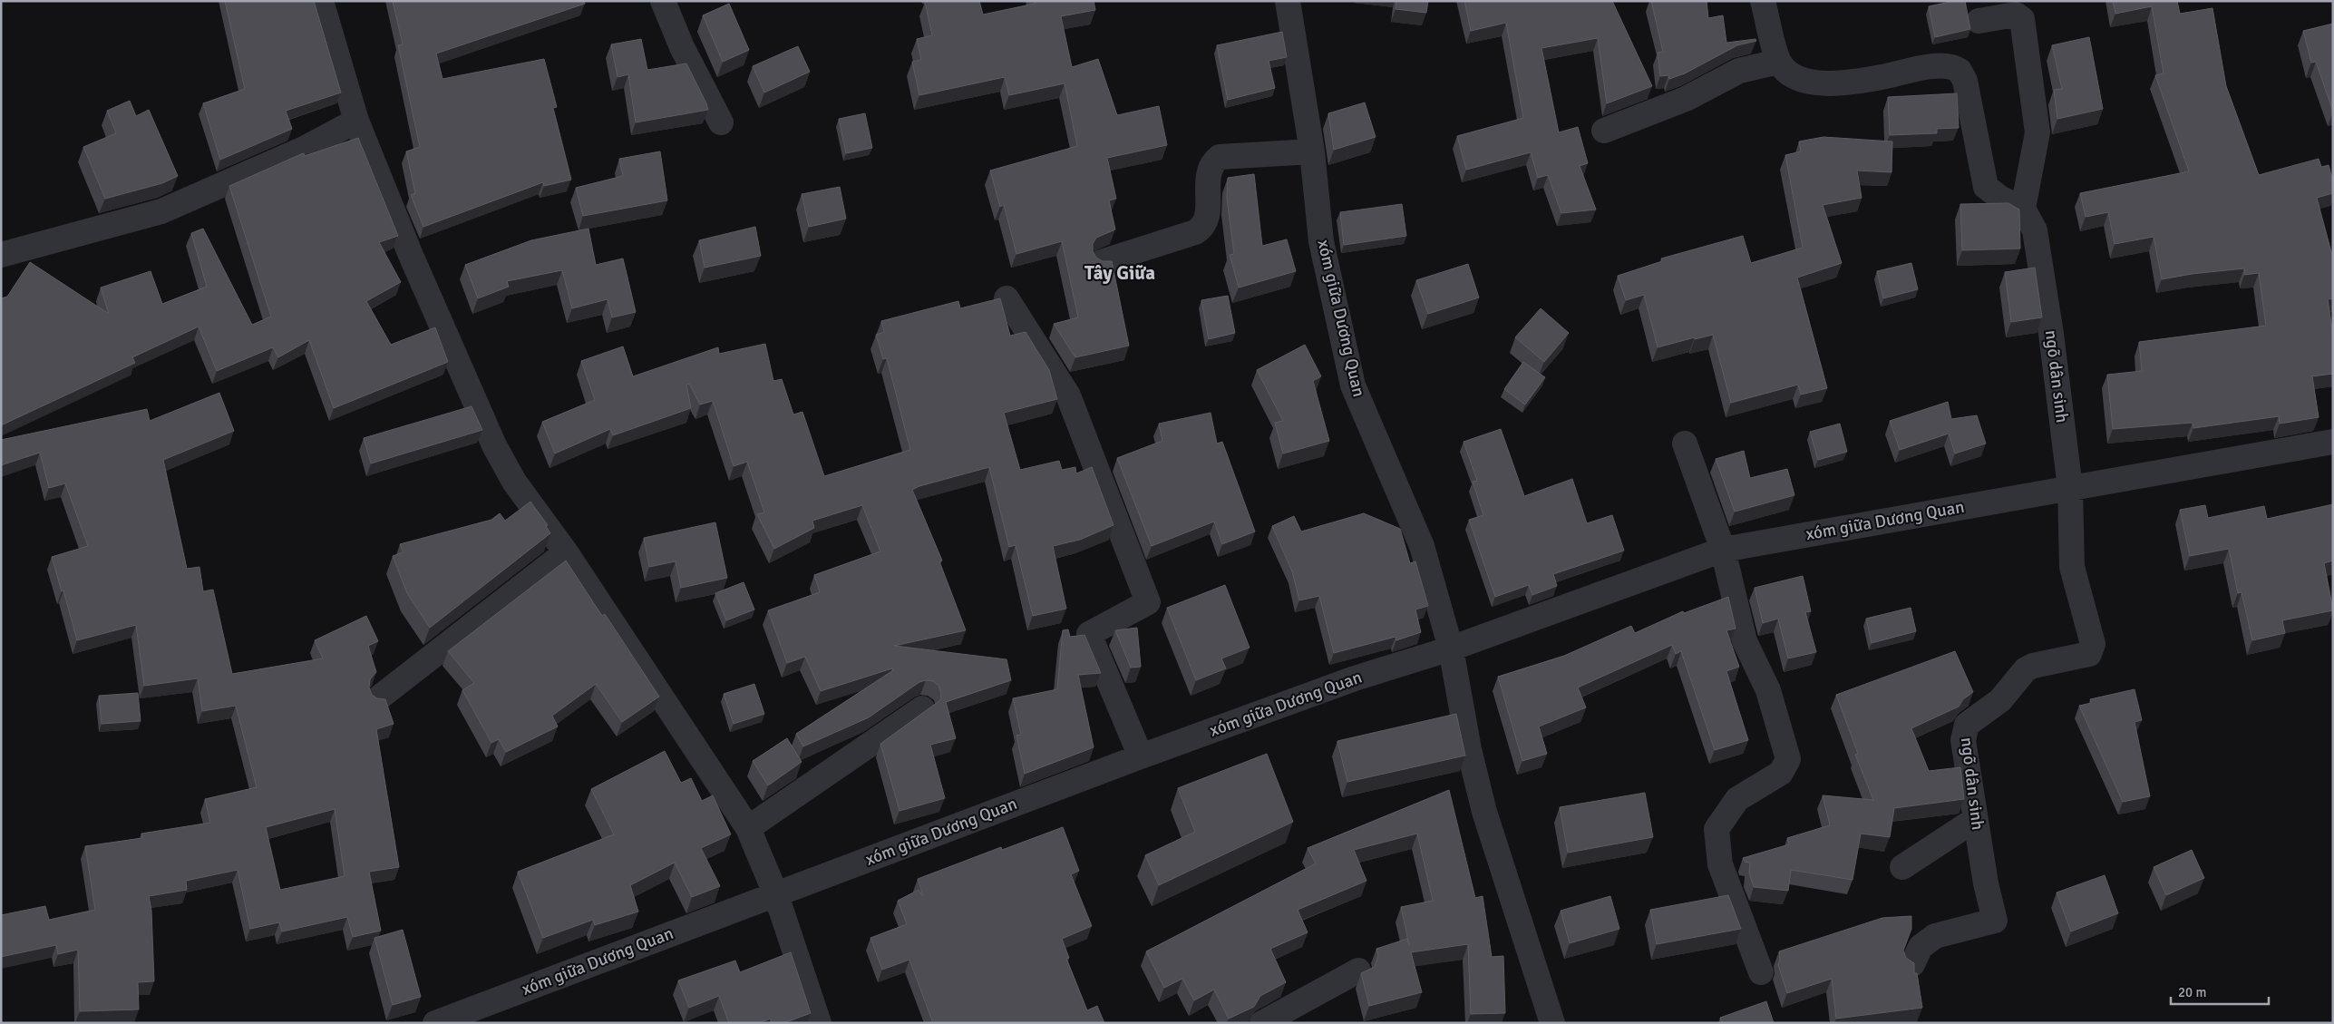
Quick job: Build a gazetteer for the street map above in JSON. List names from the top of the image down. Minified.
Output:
{"streets":{"street":["xóm giữa Dương Quan","ngõ dân sinh"]},"crossings":[["xóm giữa Dương Quan","ngõ dân sinh"]],"districts":["Tây Giữa"],"scale_bar":"20 m"}
